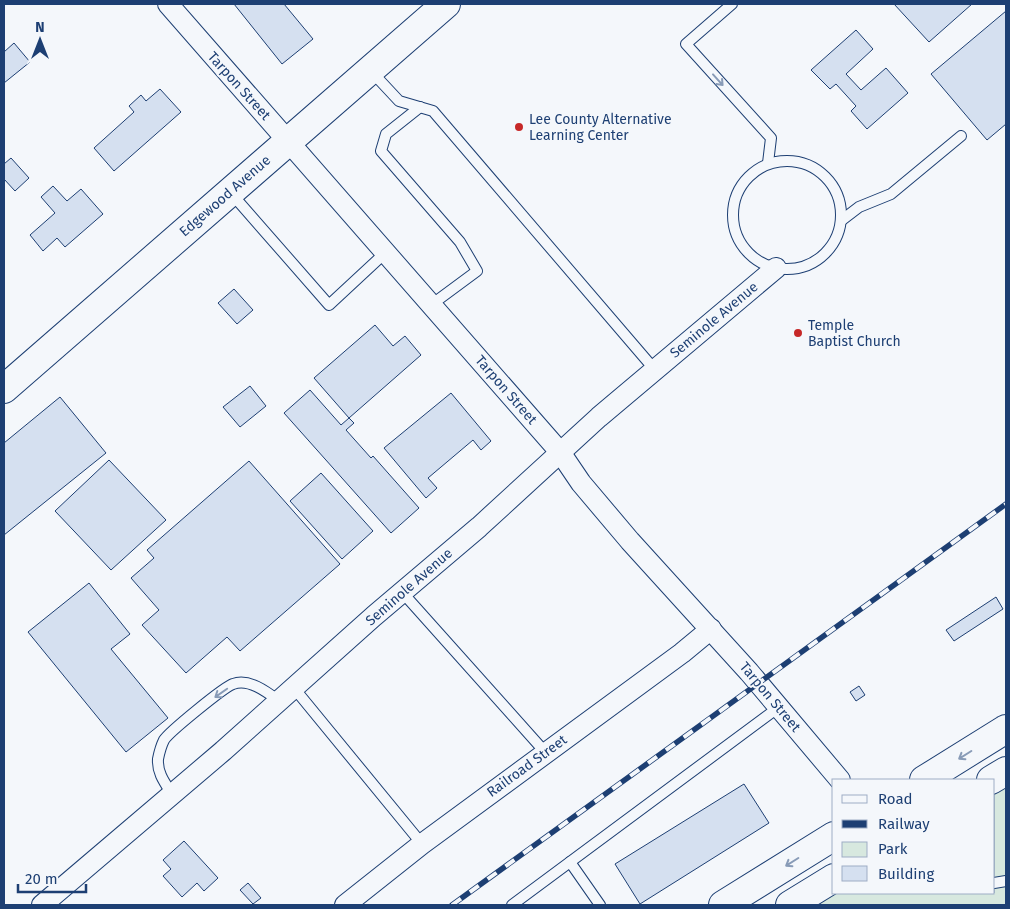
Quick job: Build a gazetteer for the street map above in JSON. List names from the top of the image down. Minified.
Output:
{"streets":{"street":["Tarpon Street","Edgewood Avenue","Seminole Avenue","Railroad Street"]},"crossings":[["Tarpon Street","Edgewood Avenue"],["Tarpon Street","Seminole Avenue"],["Tarpon Street","Railroad Street"]],"places":["Lee County Alternative Learning Center","Temple Baptist Church"],"legend":["Road","Railway","Park","Building"],"scale_bar":"20 m","north":"top"}
